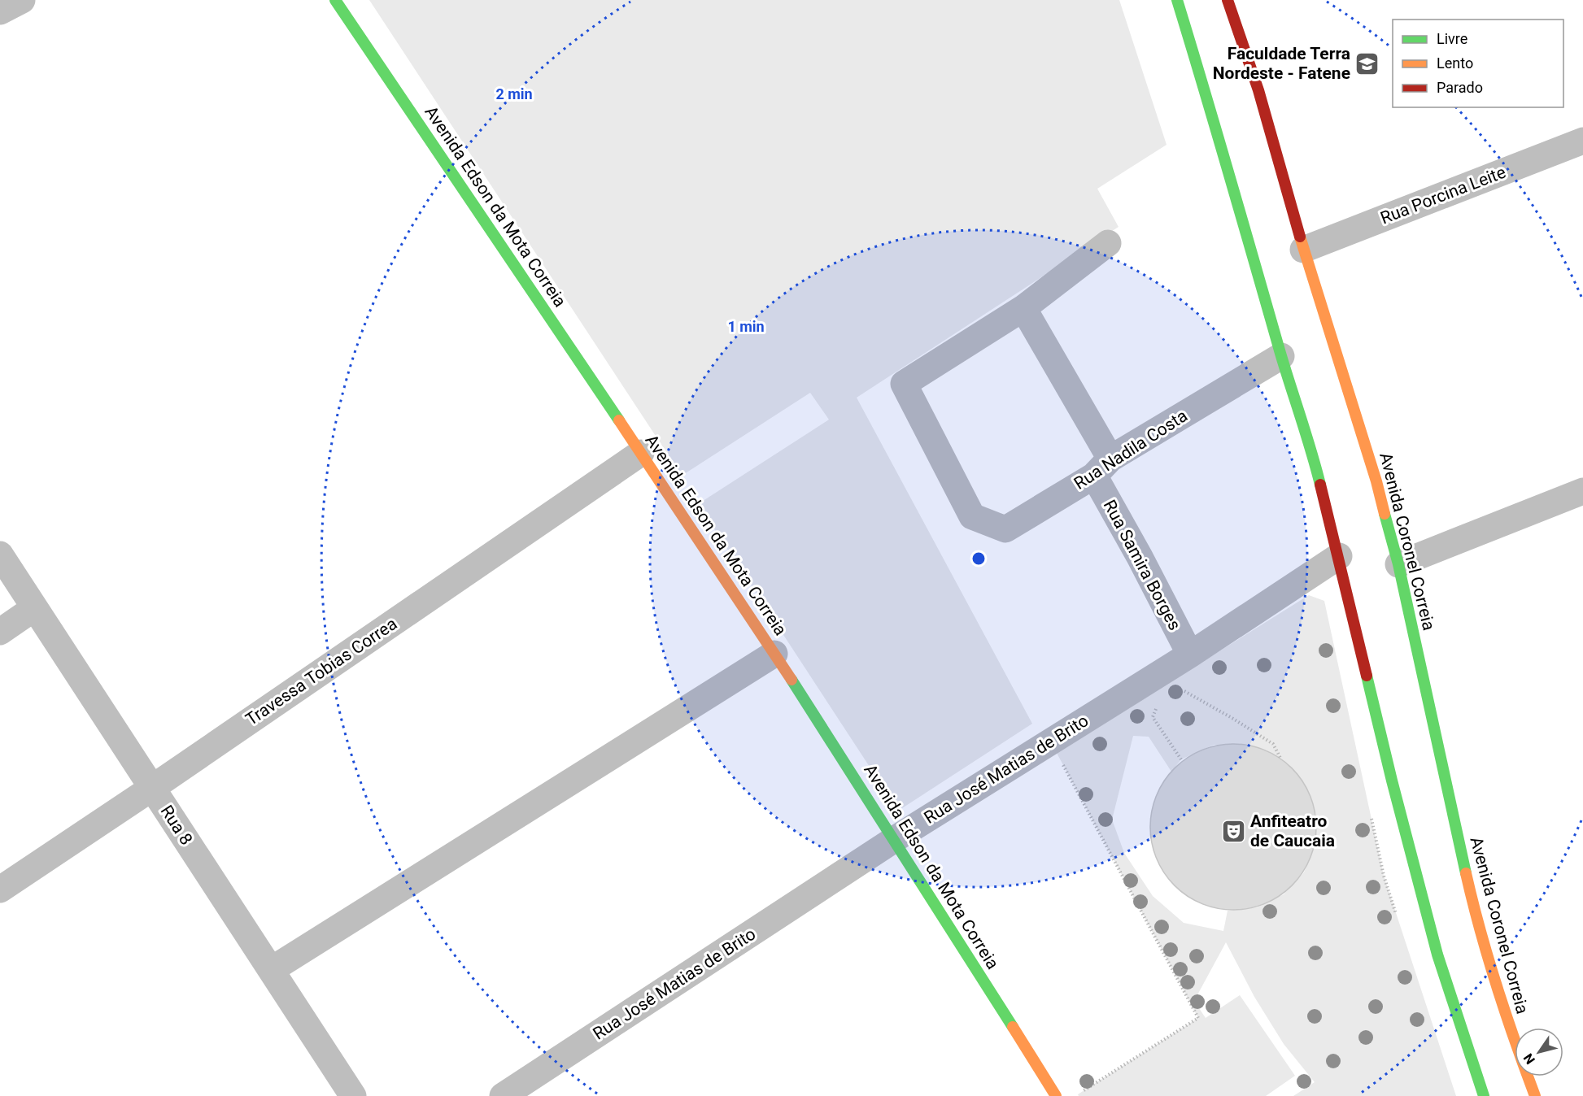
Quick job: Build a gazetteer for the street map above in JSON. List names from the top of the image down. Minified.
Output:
{"streets":{"main road":["Avenida Edson da Mota Correia","Avenida Coronel Correia"],"street":["Rua Porcina Leite","Rua Nadila Costa","Rua Samira Borges","Travessa Tobias Correa","Rua José Matias de Brito","Rua 8"]},"crossings":[["Rua Porcina Leite","Avenida Coronel Correia"],["Avenida Edson da Mota Correia","Travessa Tobias Correa"],["Avenida Edson da Mota Correia","Rua José Matias de Brito"],["Rua Nadila Costa","Rua Samira Borges"],["Rua Samira Borges","Rua José Matias de Brito"],["Travessa Tobias Correa","Rua 8"]],"places":{"school or university":["Faculdade Terra Nordeste - Fatene"],"theatre":["Anfiteatro de Caucaia"]},"legend":["Livre","Lento","Parado"],"north":"bottom left","rings":["2 min","1 min"]}
